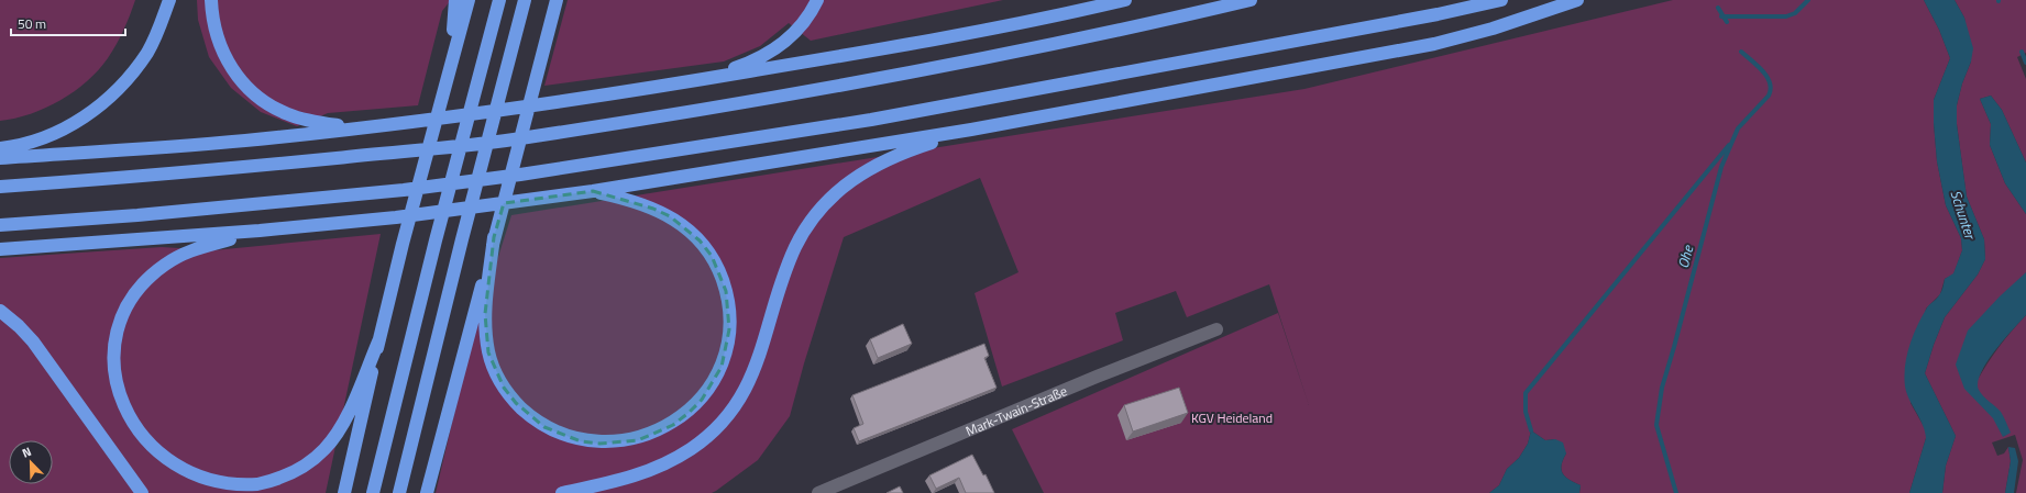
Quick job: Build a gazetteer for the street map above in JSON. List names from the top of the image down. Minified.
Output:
{"streets":{"street":["Mark-Twain-Straße"]},"water":["Schunter","Ohe"],"parks":["KGV Heideland"],"scale_bar":"50 m","north":"top left"}
